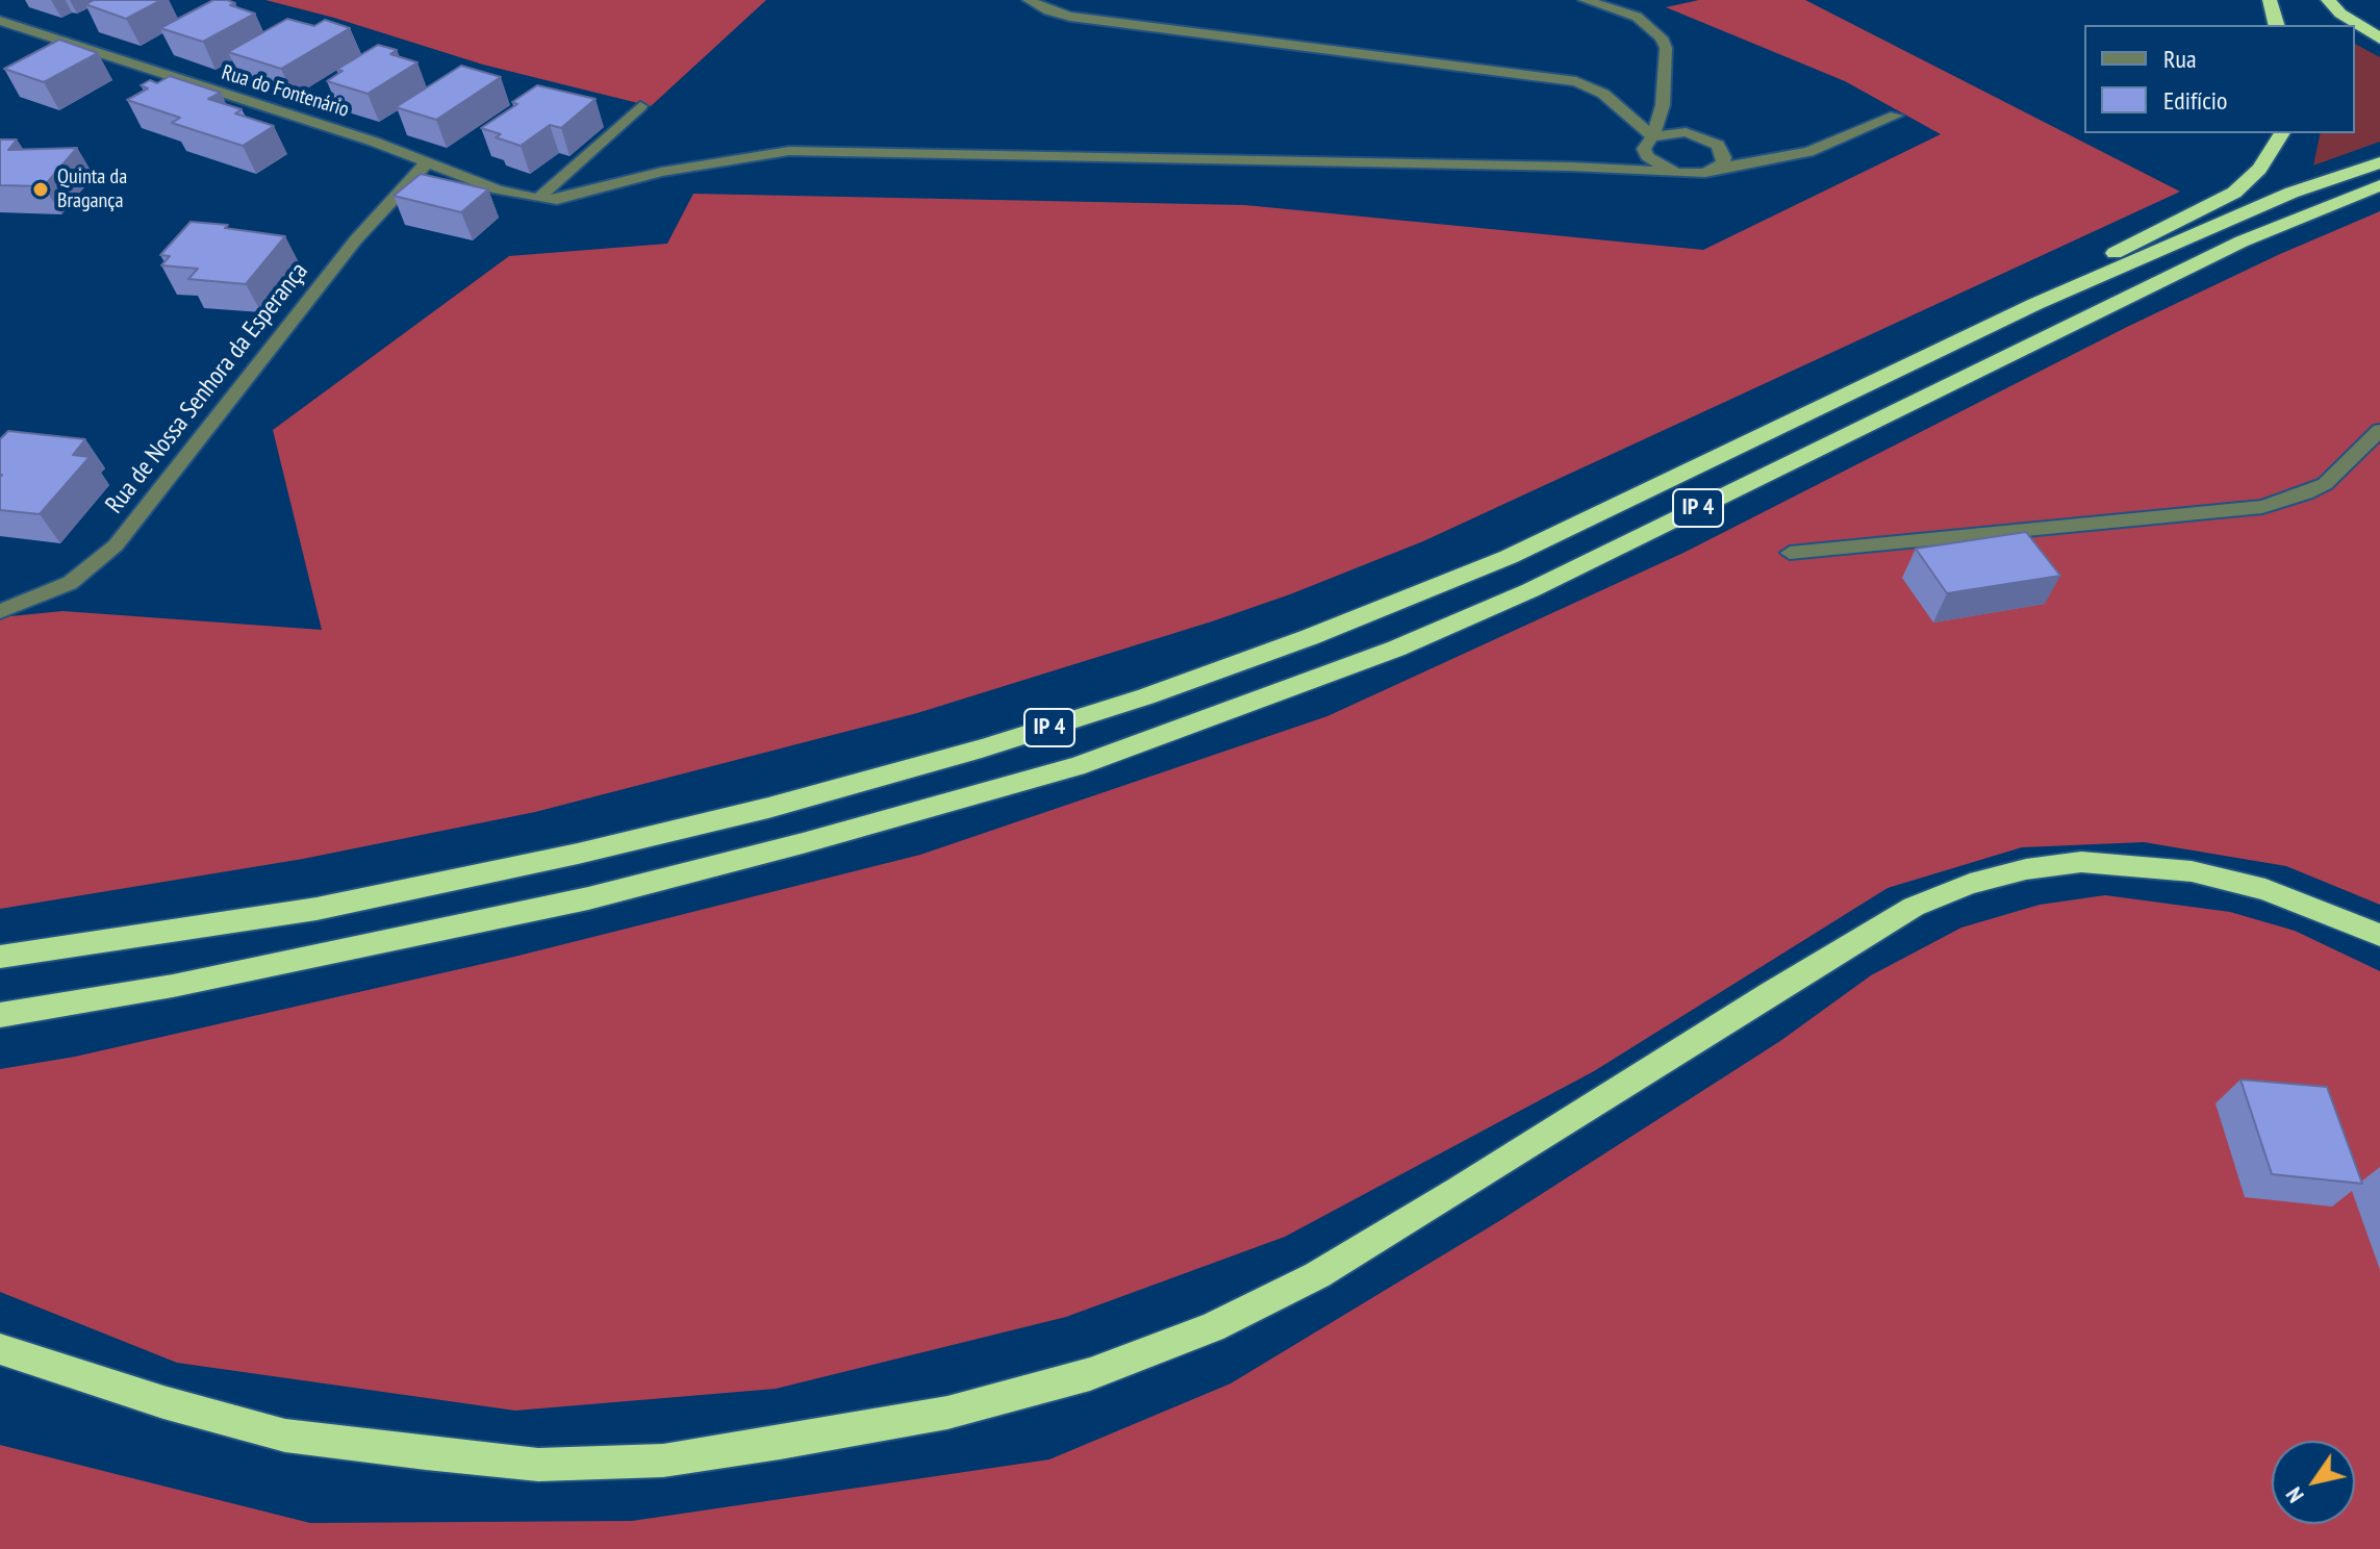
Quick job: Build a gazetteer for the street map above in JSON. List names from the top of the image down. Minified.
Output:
{"streets":{"highway":["IP 4"],"street":["Rua do Fontenário","Rua de Nossa Senhora da Esperança"]},"crossings":[["Rua do Fontenário","Rua de Nossa Senhora da Esperança"]],"places":["Quinta da Bragança"],"legend":["Rua","Edifício"],"north":"bottom left"}
